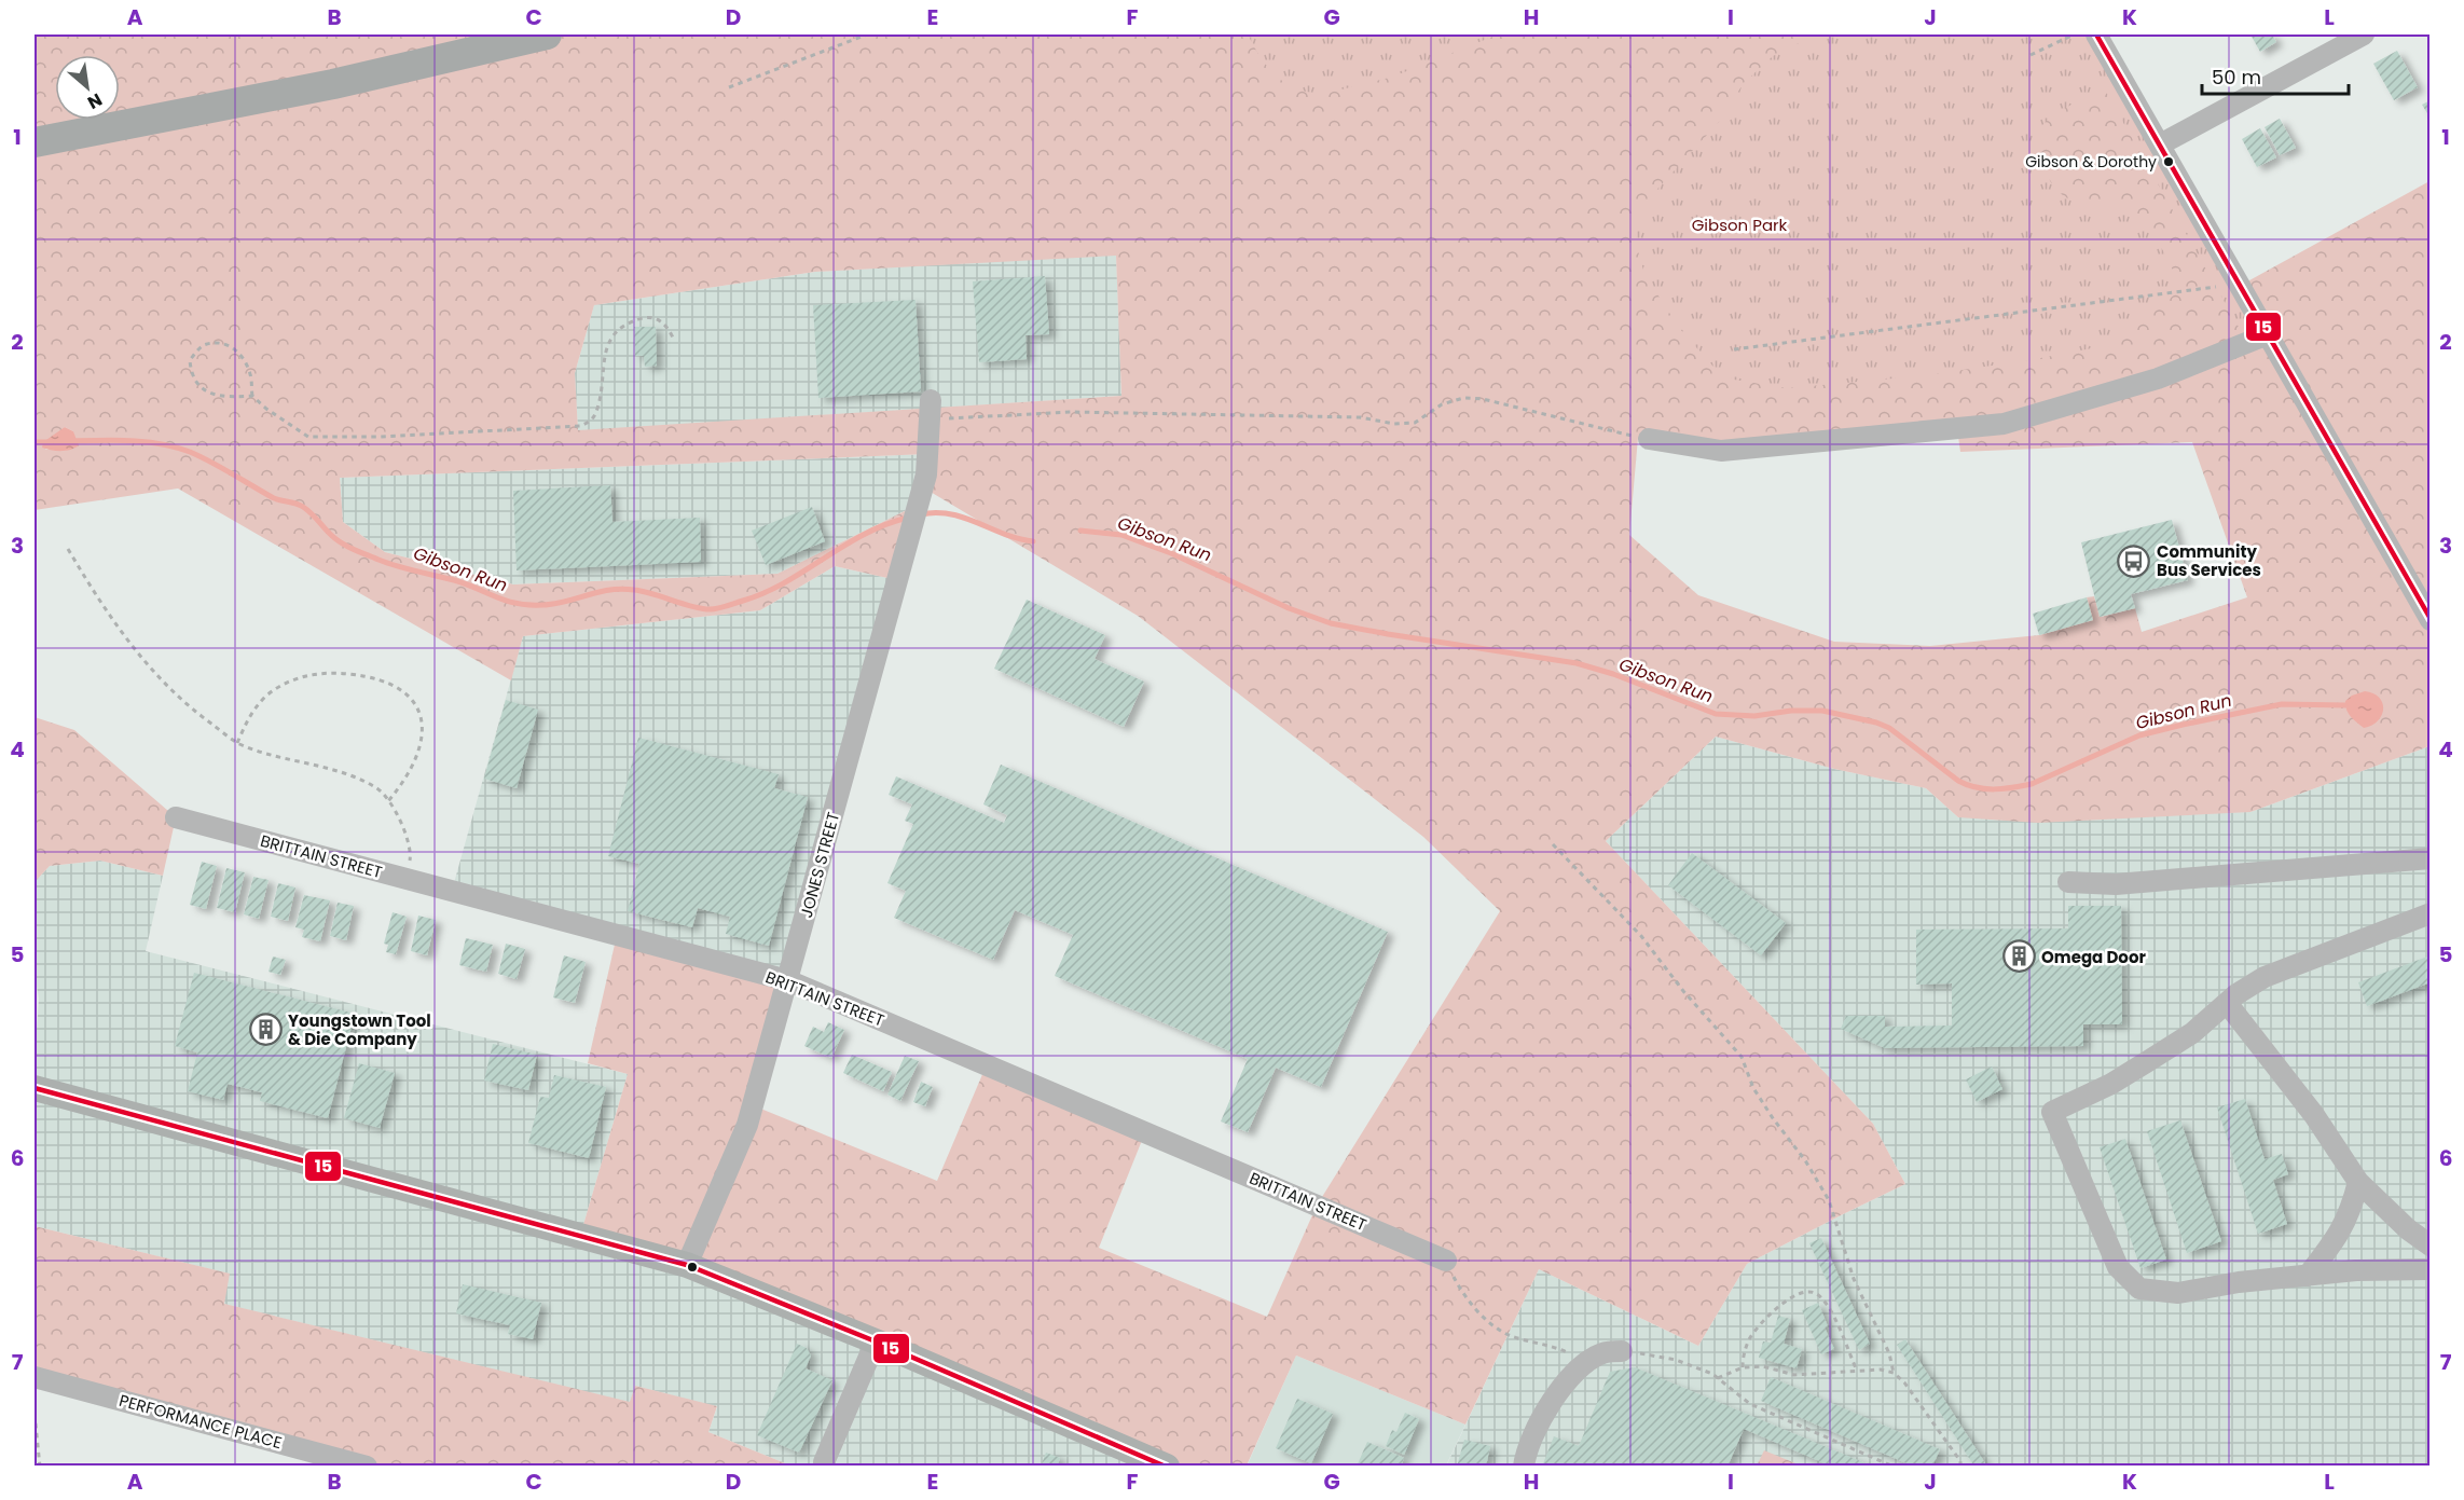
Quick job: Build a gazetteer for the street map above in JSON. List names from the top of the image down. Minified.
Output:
{"streets":{"street":["BRITTAIN STREET","JONES STREET","PERFORMANCE PLACE"]},"crossings":[["BRITTAIN STREET","JONES STREET"]],"water":["Gibson Run"],"parks":["Gibson Park"],"places":{"other":["Gibson & Dorothy"],"bus stop":["Community Bus Services"],"building":["Omega Door","Youngstown Tool & Die Company"]},"lines":["transit line 15"],"scale_bar":"50 m","north":"bottom right","grid":{"columns":["A","B","C","D","E","F","G","H","I","J","K","L"],"rows":["1","2","3","4","5","6","7"]}}
